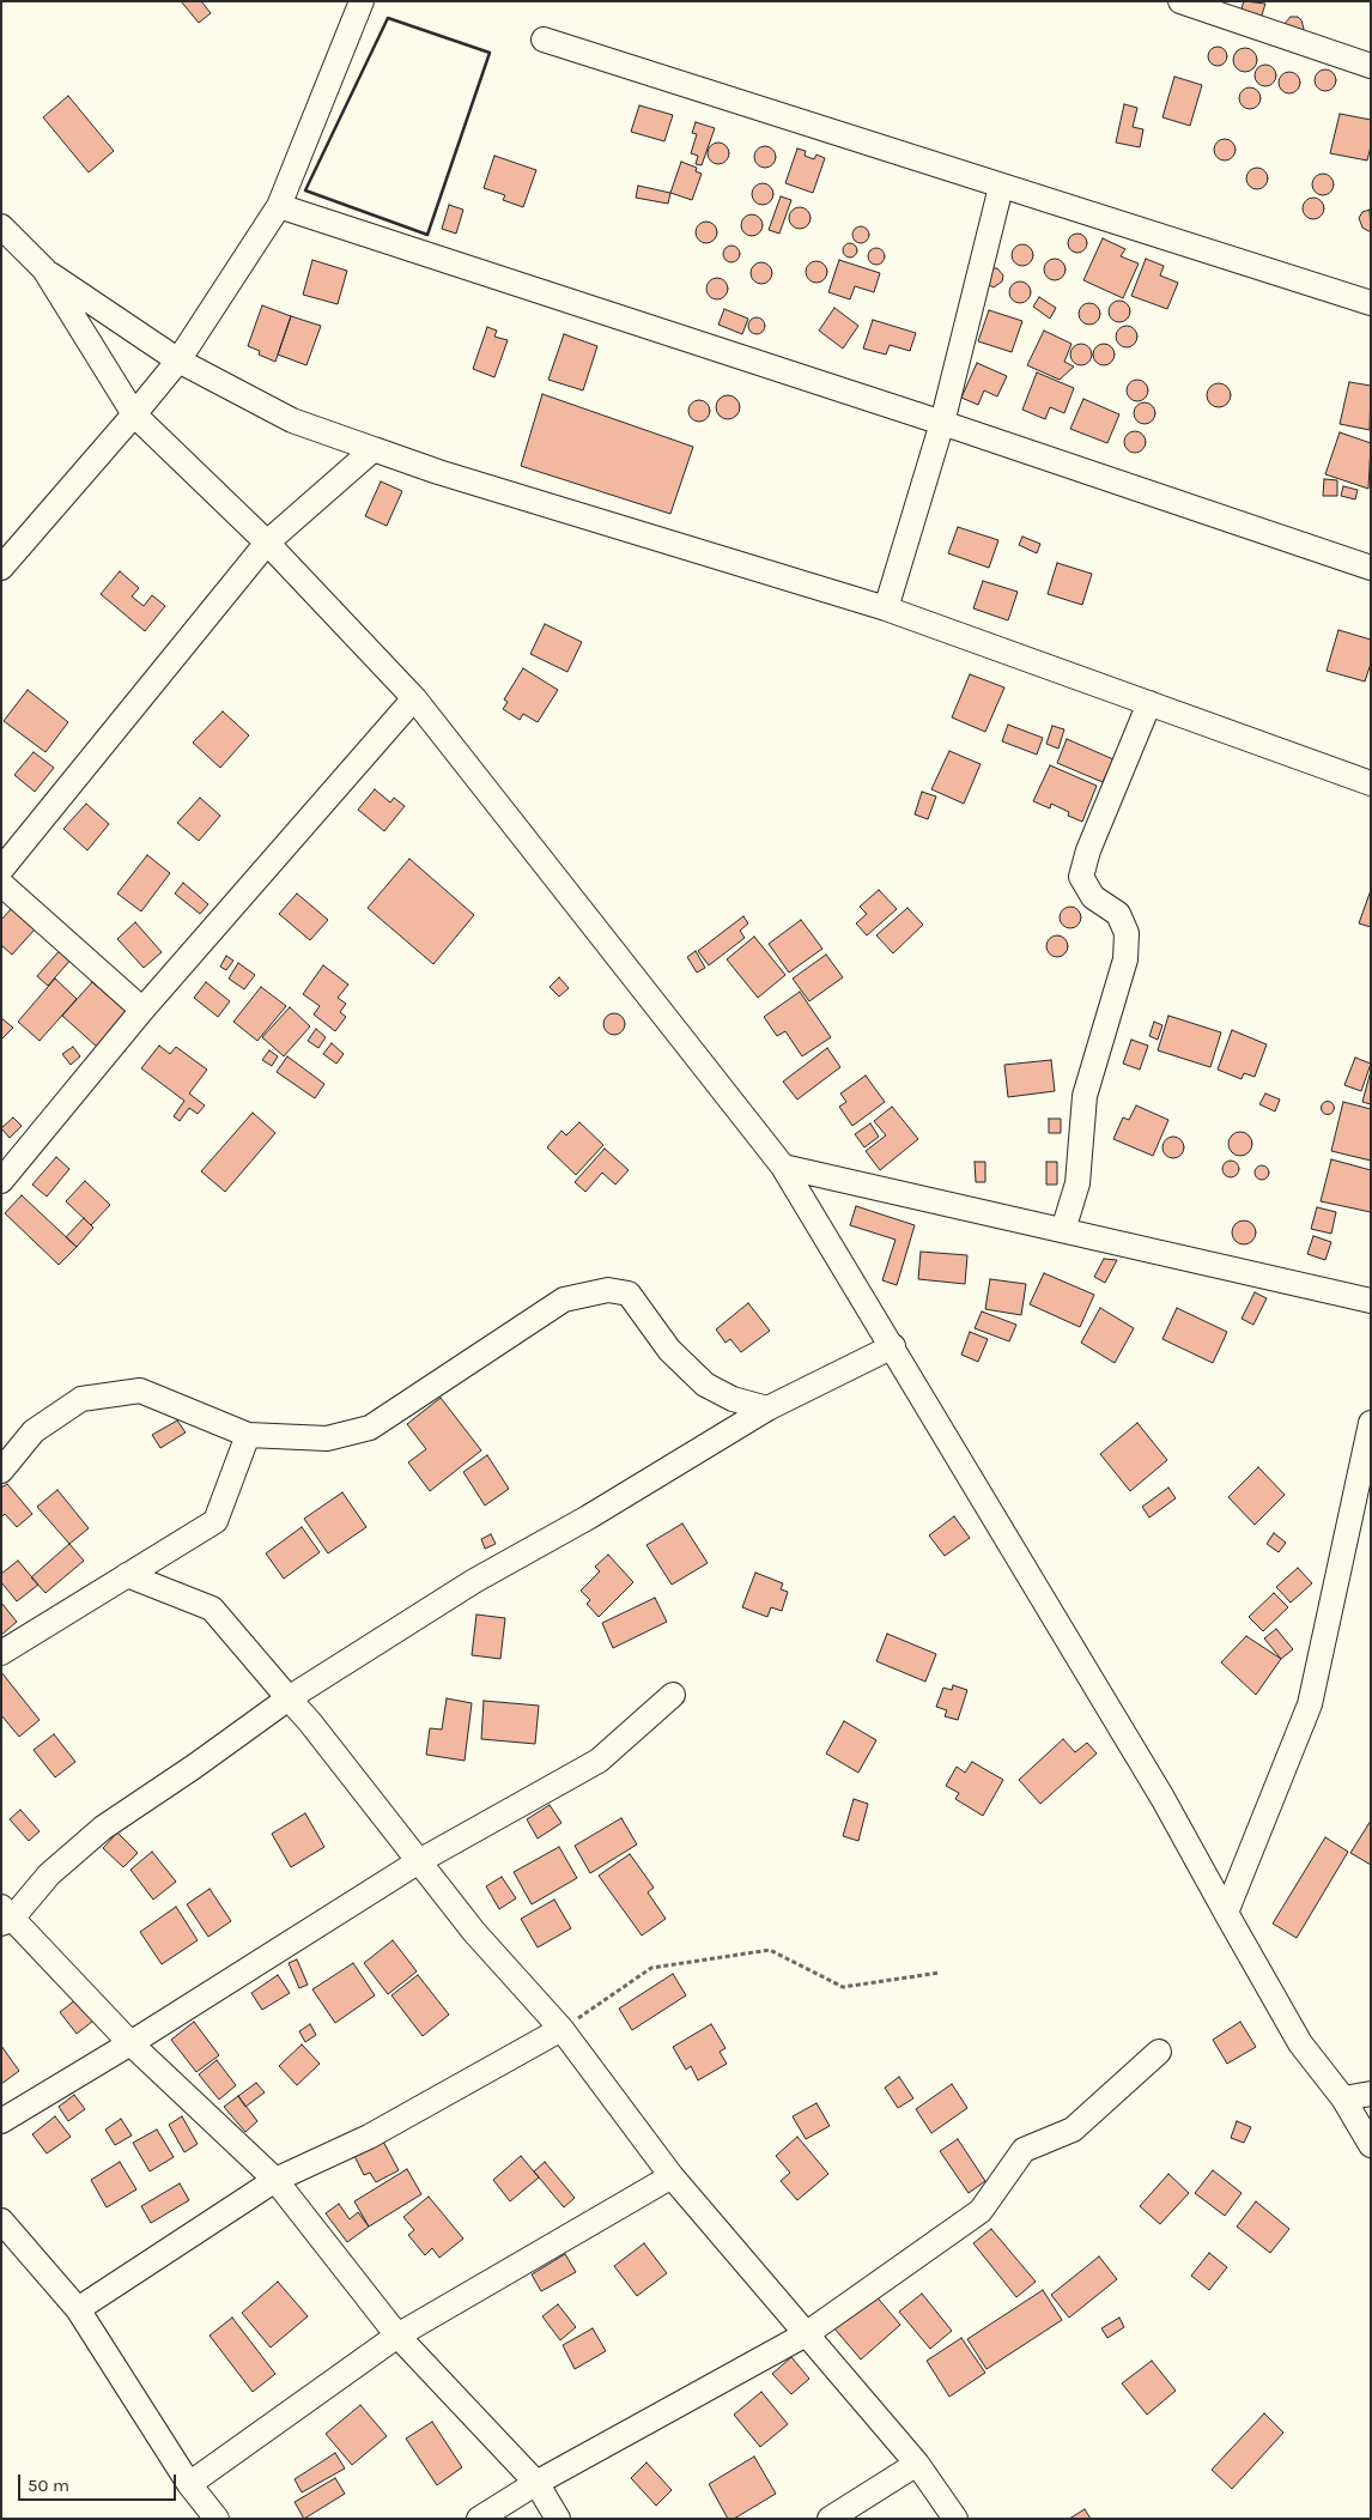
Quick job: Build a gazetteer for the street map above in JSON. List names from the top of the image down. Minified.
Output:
{"scale_bar":"50 m"}
